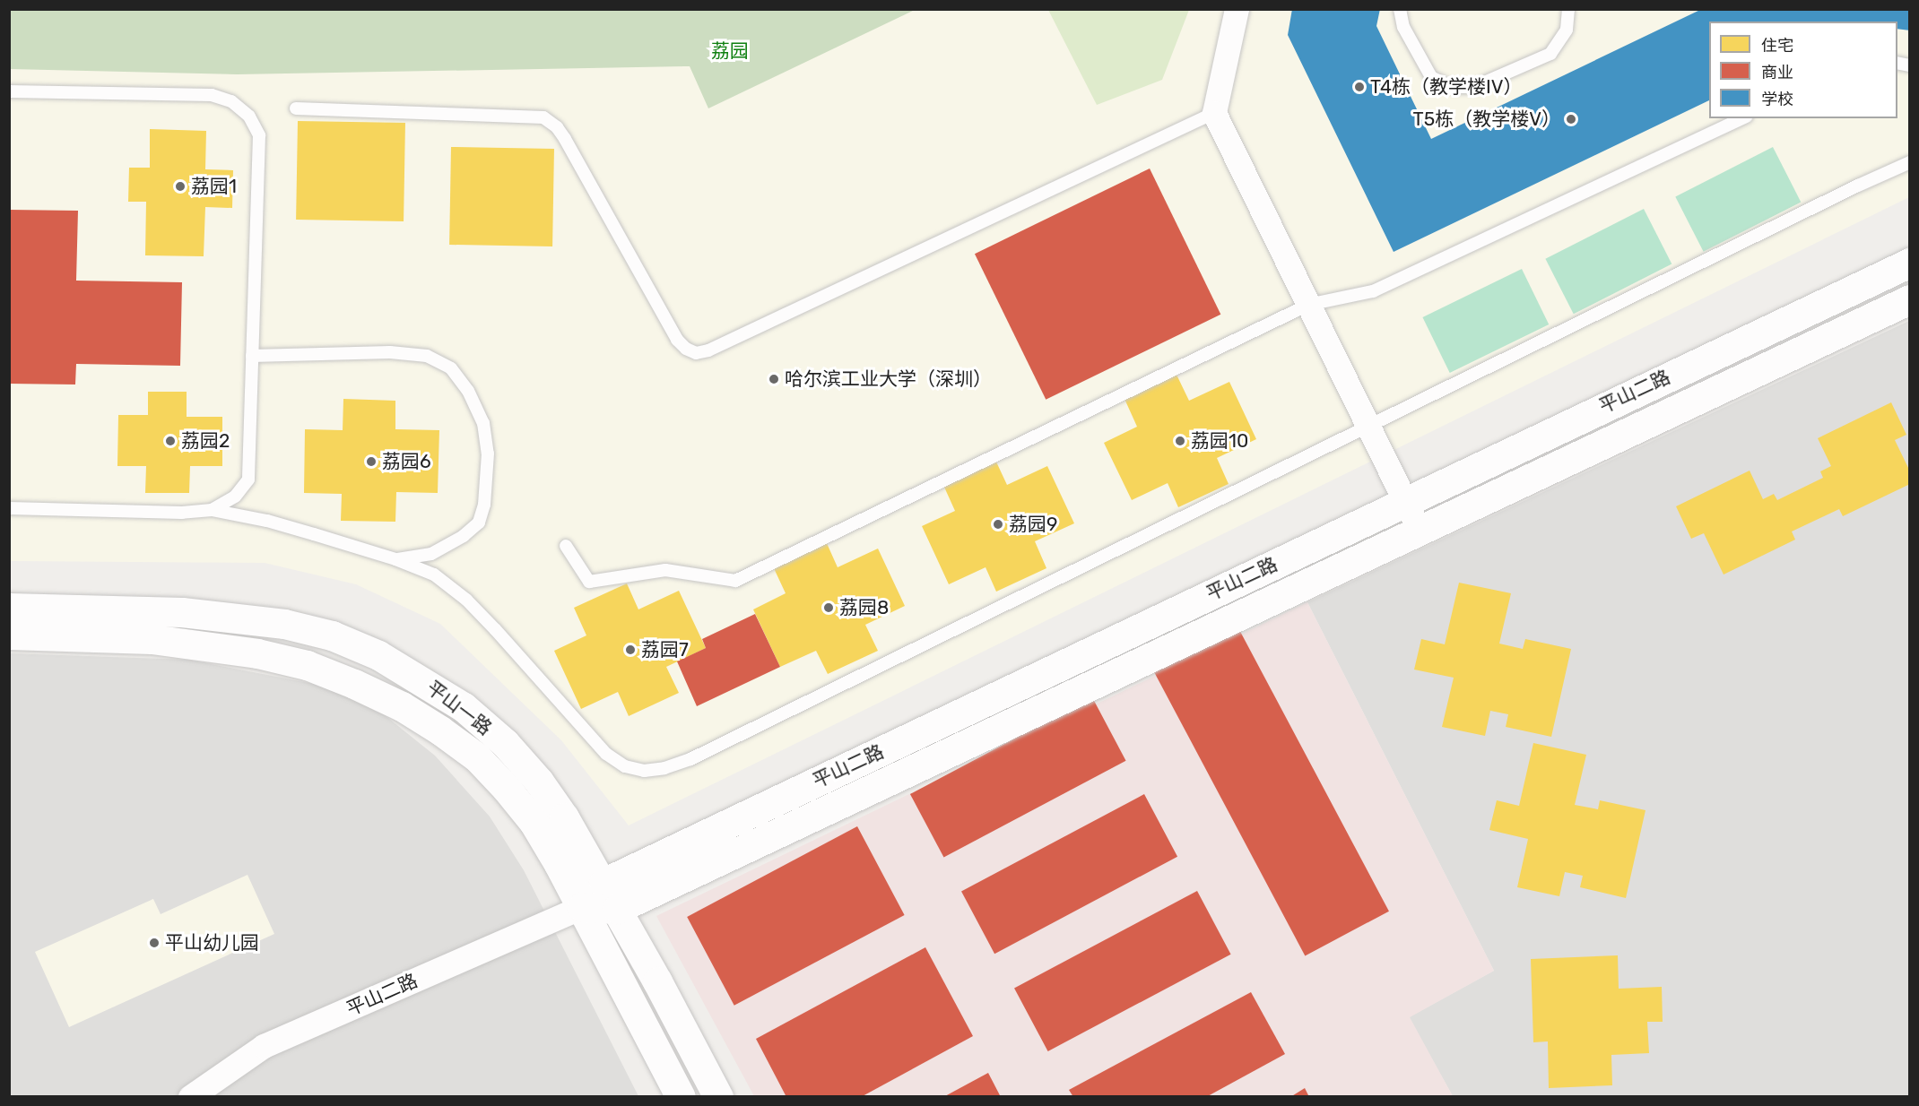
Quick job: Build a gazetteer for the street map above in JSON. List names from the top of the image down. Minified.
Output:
{"streets":{"street":["平山二路","平山一路"]},"crossings":[["平山二路","平山一路"]],"parks":["荔园"],"places":["T4栋（教学楼IV）","T5栋（教学楼V）","荔园1","哈尔滨工业大学（深圳）","荔园2","荔园10","荔园6","荔园9","荔园8","荔园7","平山幼儿园"],"legend":["住宅","商业","学校"]}
